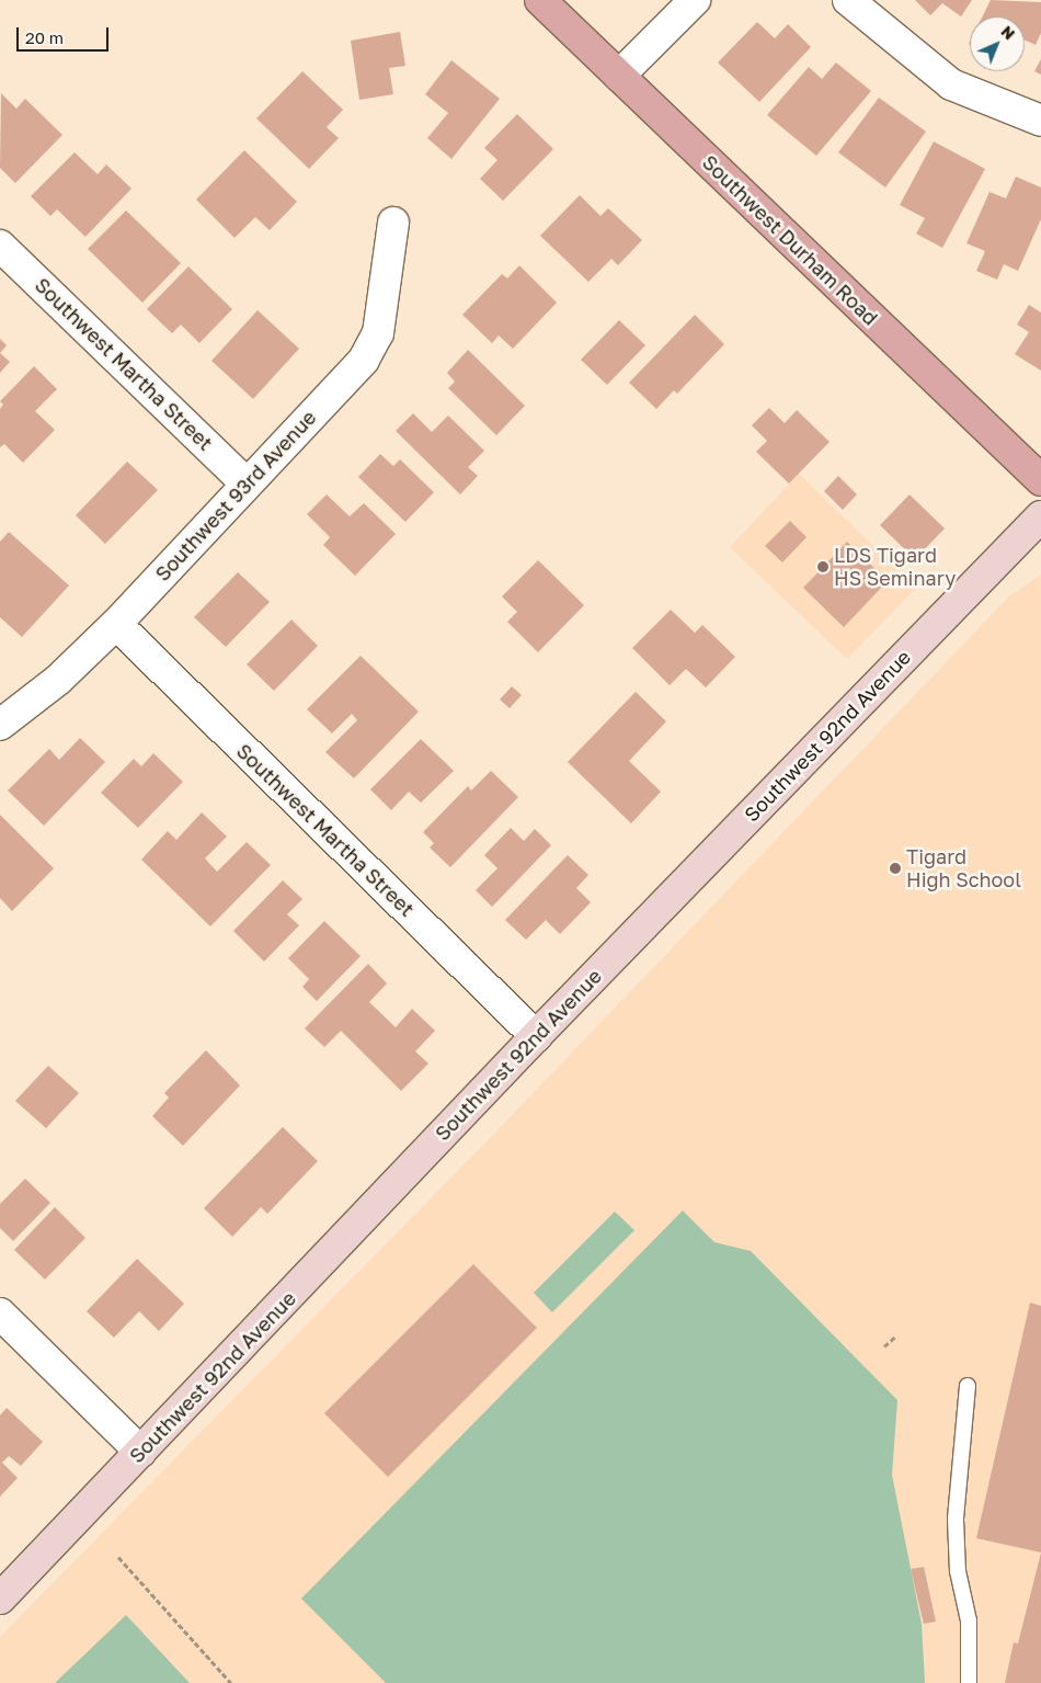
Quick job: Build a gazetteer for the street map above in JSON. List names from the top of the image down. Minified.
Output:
{"streets":{"main road":["Southwest Durham Road"],"street":["Southwest Martha Street","Southwest 93rd Avenue","Southwest 92nd Avenue"]},"crossings":[["Southwest Martha Street","Southwest 93rd Avenue"],["Southwest Martha Street","Southwest 92nd Avenue"]],"places":["LDS Tigard HS Seminary","Tigard High School"],"scale_bar":"20 m","north":"top right"}
